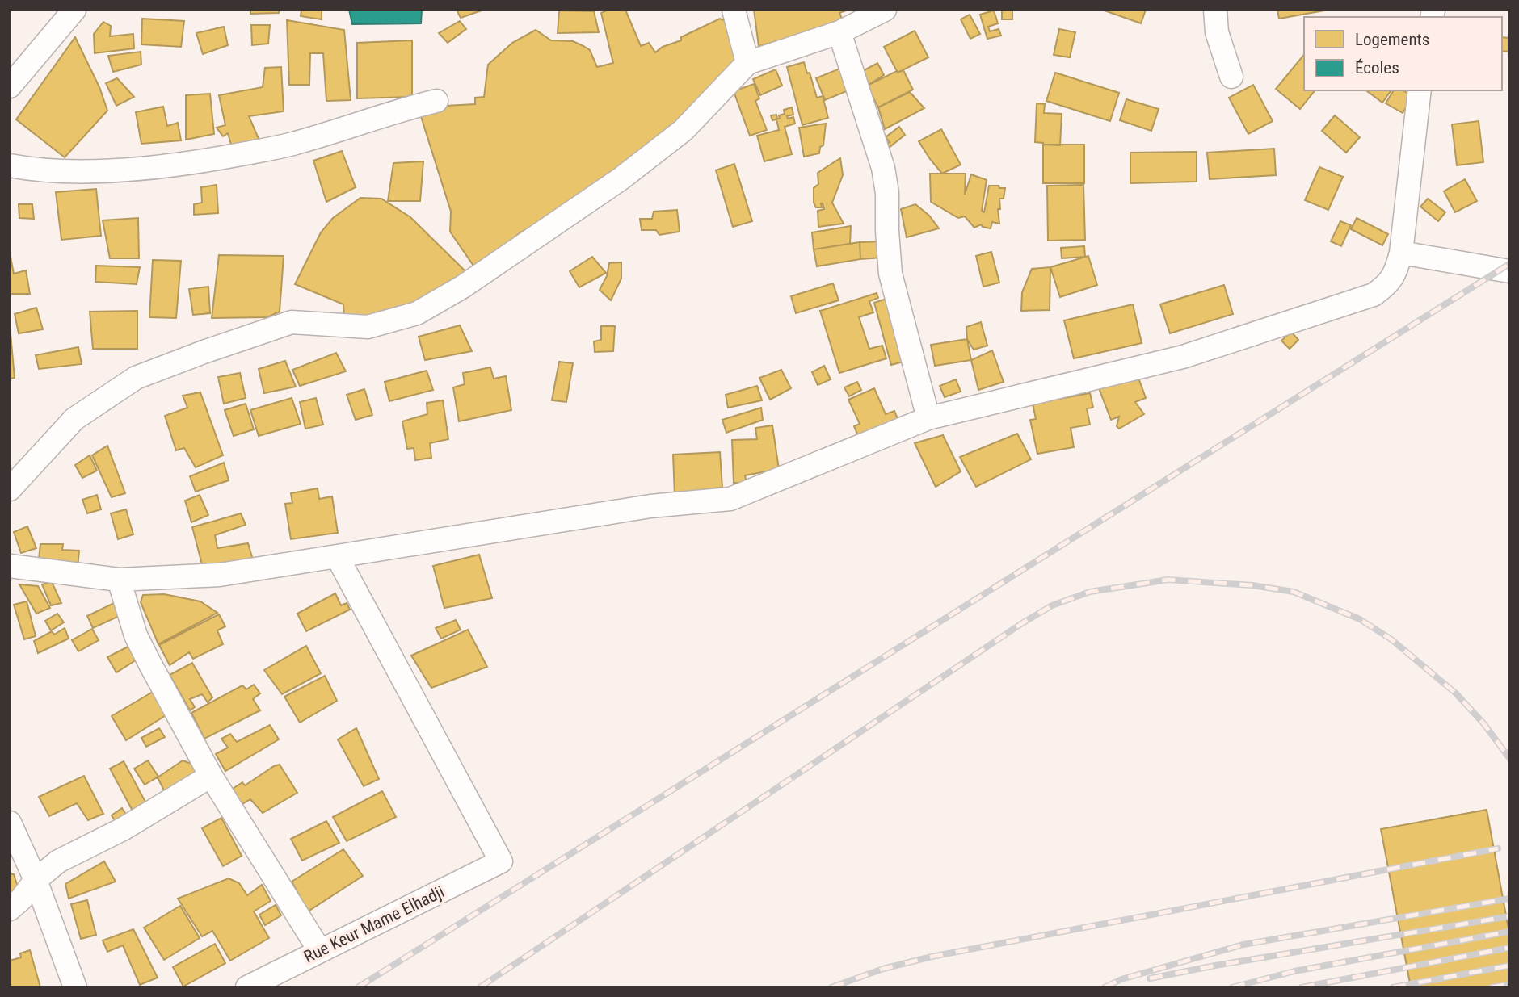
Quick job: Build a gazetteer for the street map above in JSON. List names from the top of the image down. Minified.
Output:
{"streets":{"street":["Rue Keur Mame Elhadji"]},"legend":["Logements","Écoles"]}
